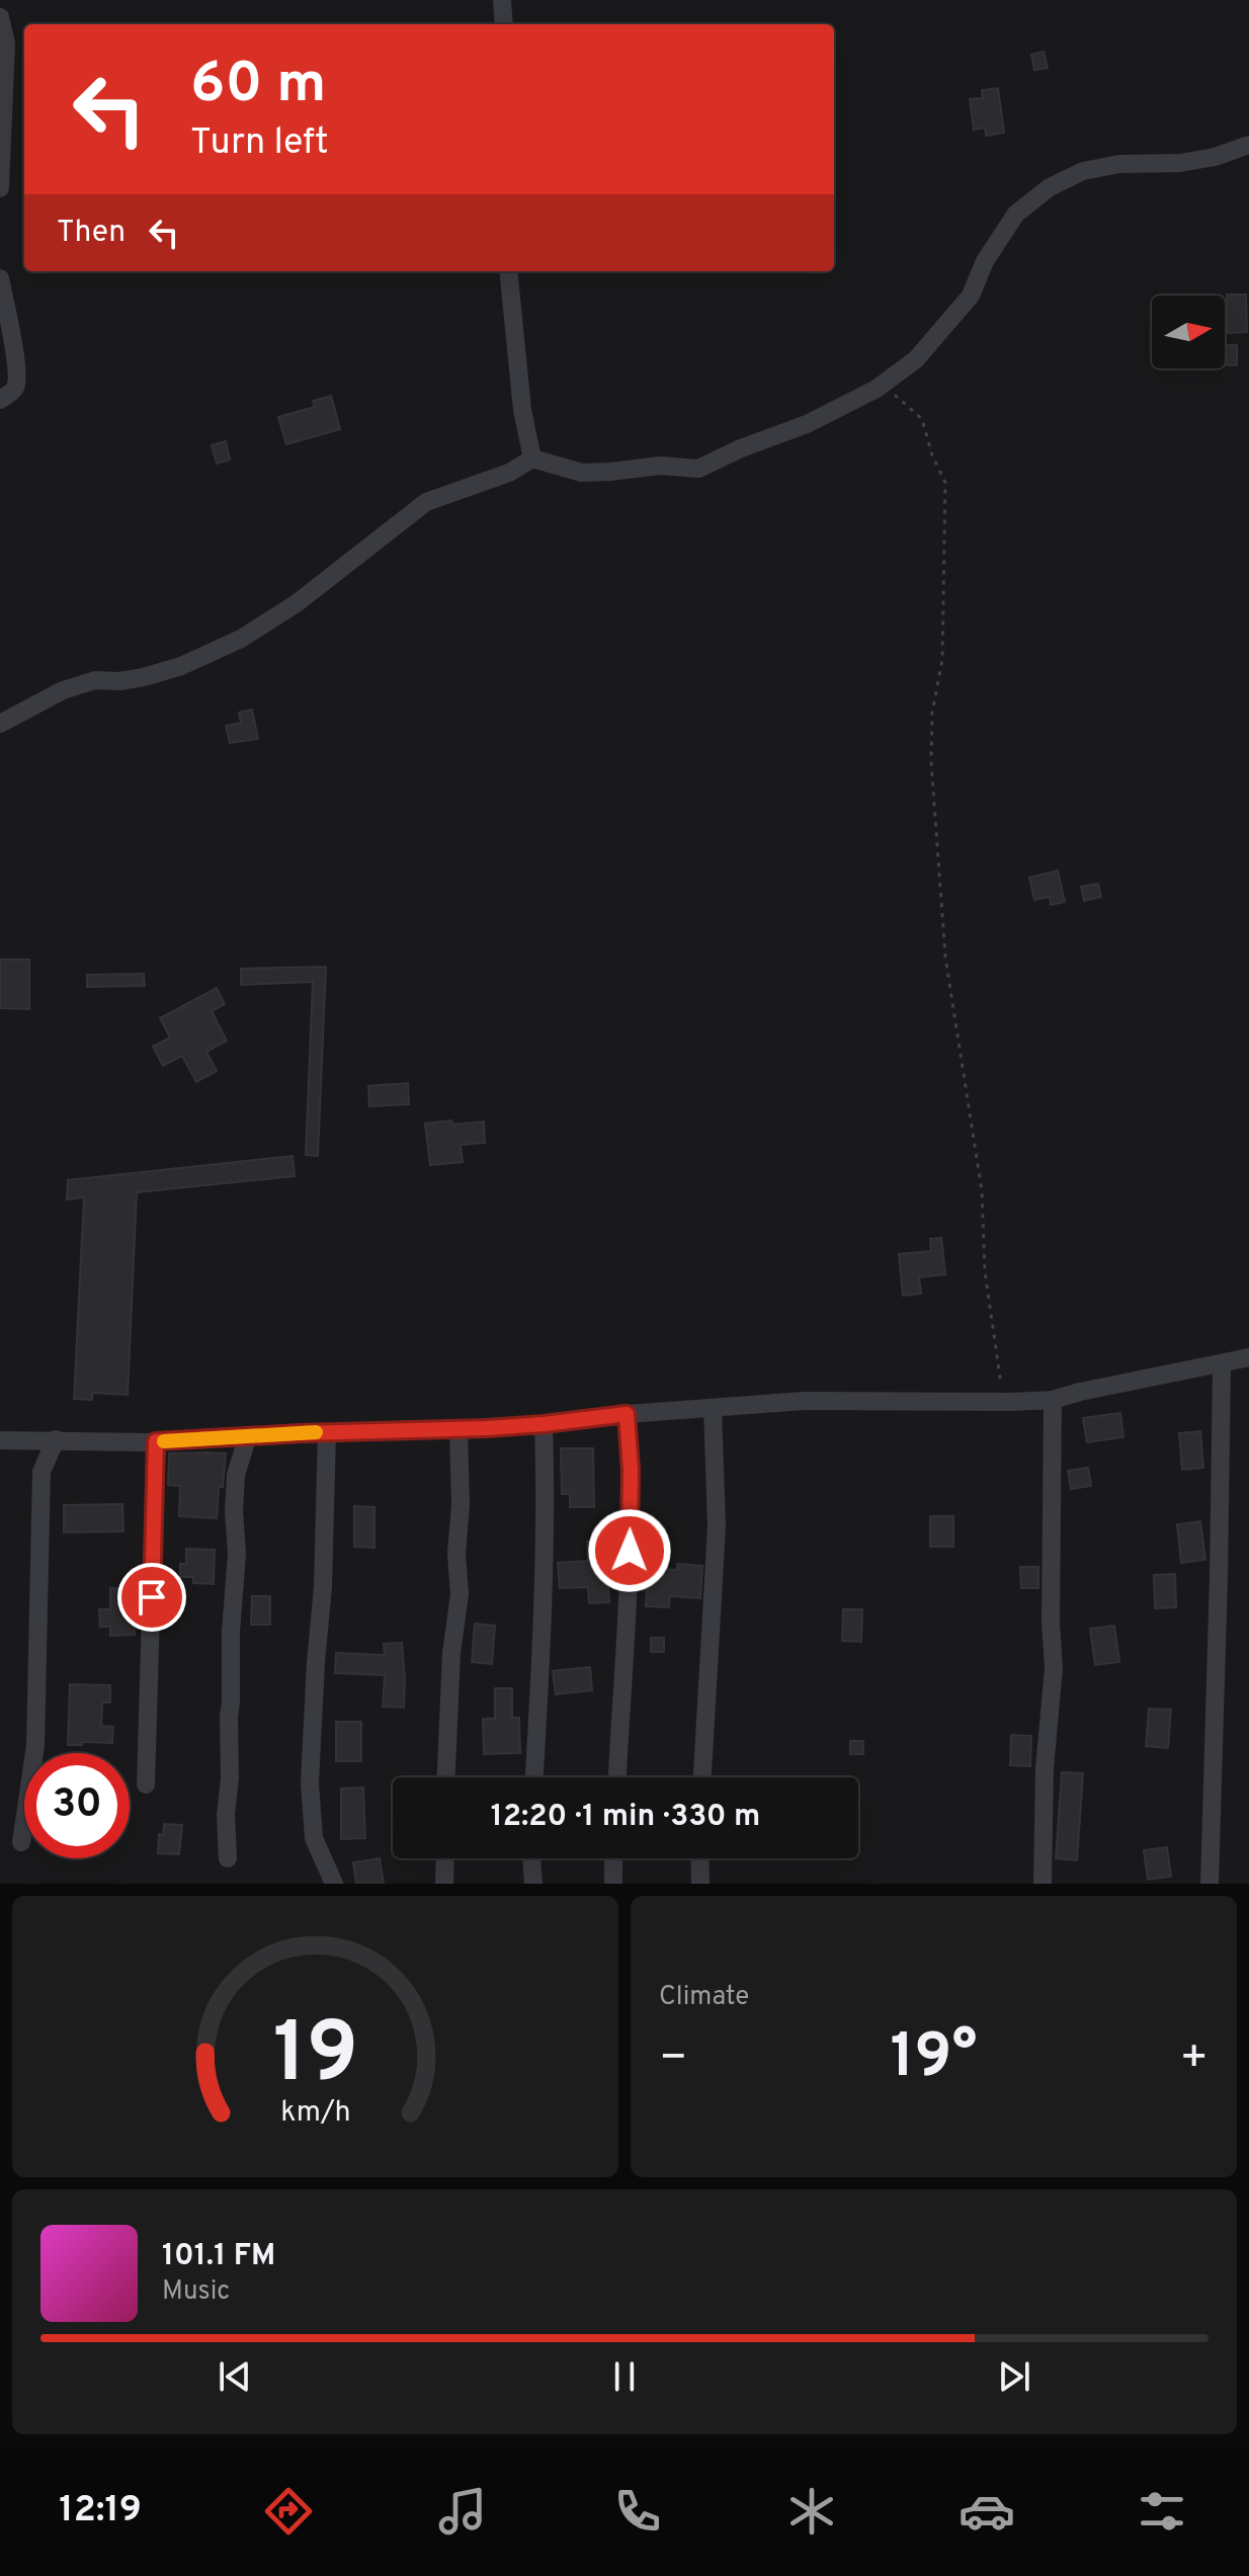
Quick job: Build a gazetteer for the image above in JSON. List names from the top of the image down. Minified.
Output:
{"north":"right","page":{"turn":["60 m","Turn left"],"then":"Then","limit":"30","trip":"12:20 · 1 min · 330 m","tile":"Climate","heat":["−","19°","+"],"song":["101.1 FM","Music"],"tabs":"12:19","gauge":["19","km/h"]}}
